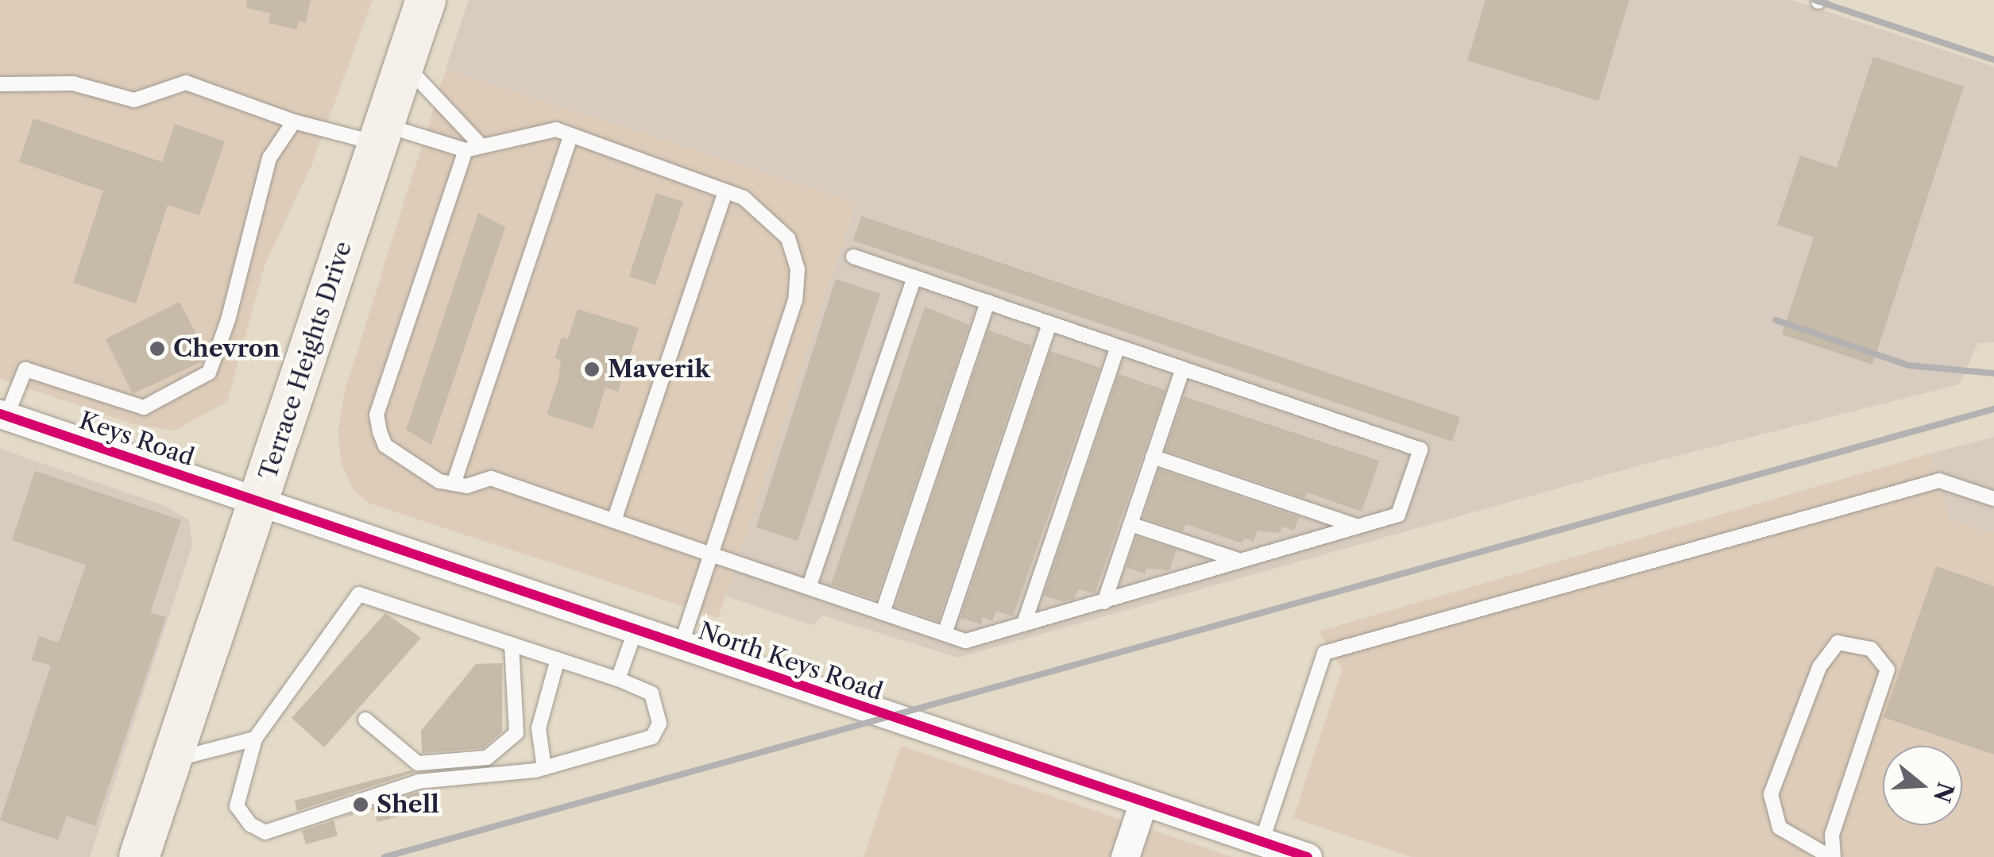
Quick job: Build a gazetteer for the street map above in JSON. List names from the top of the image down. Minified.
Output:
{"streets":{"main road":["Terrace Heights Drive"],"street":["Keys Road","North Keys Road"]},"crossings":[["Terrace Heights Drive","Keys Road"],["Terrace Heights Drive","North Keys Road"],["Keys Road","North Keys Road"]],"places":["Chevron","Maverik","Shell"],"north":"right"}
